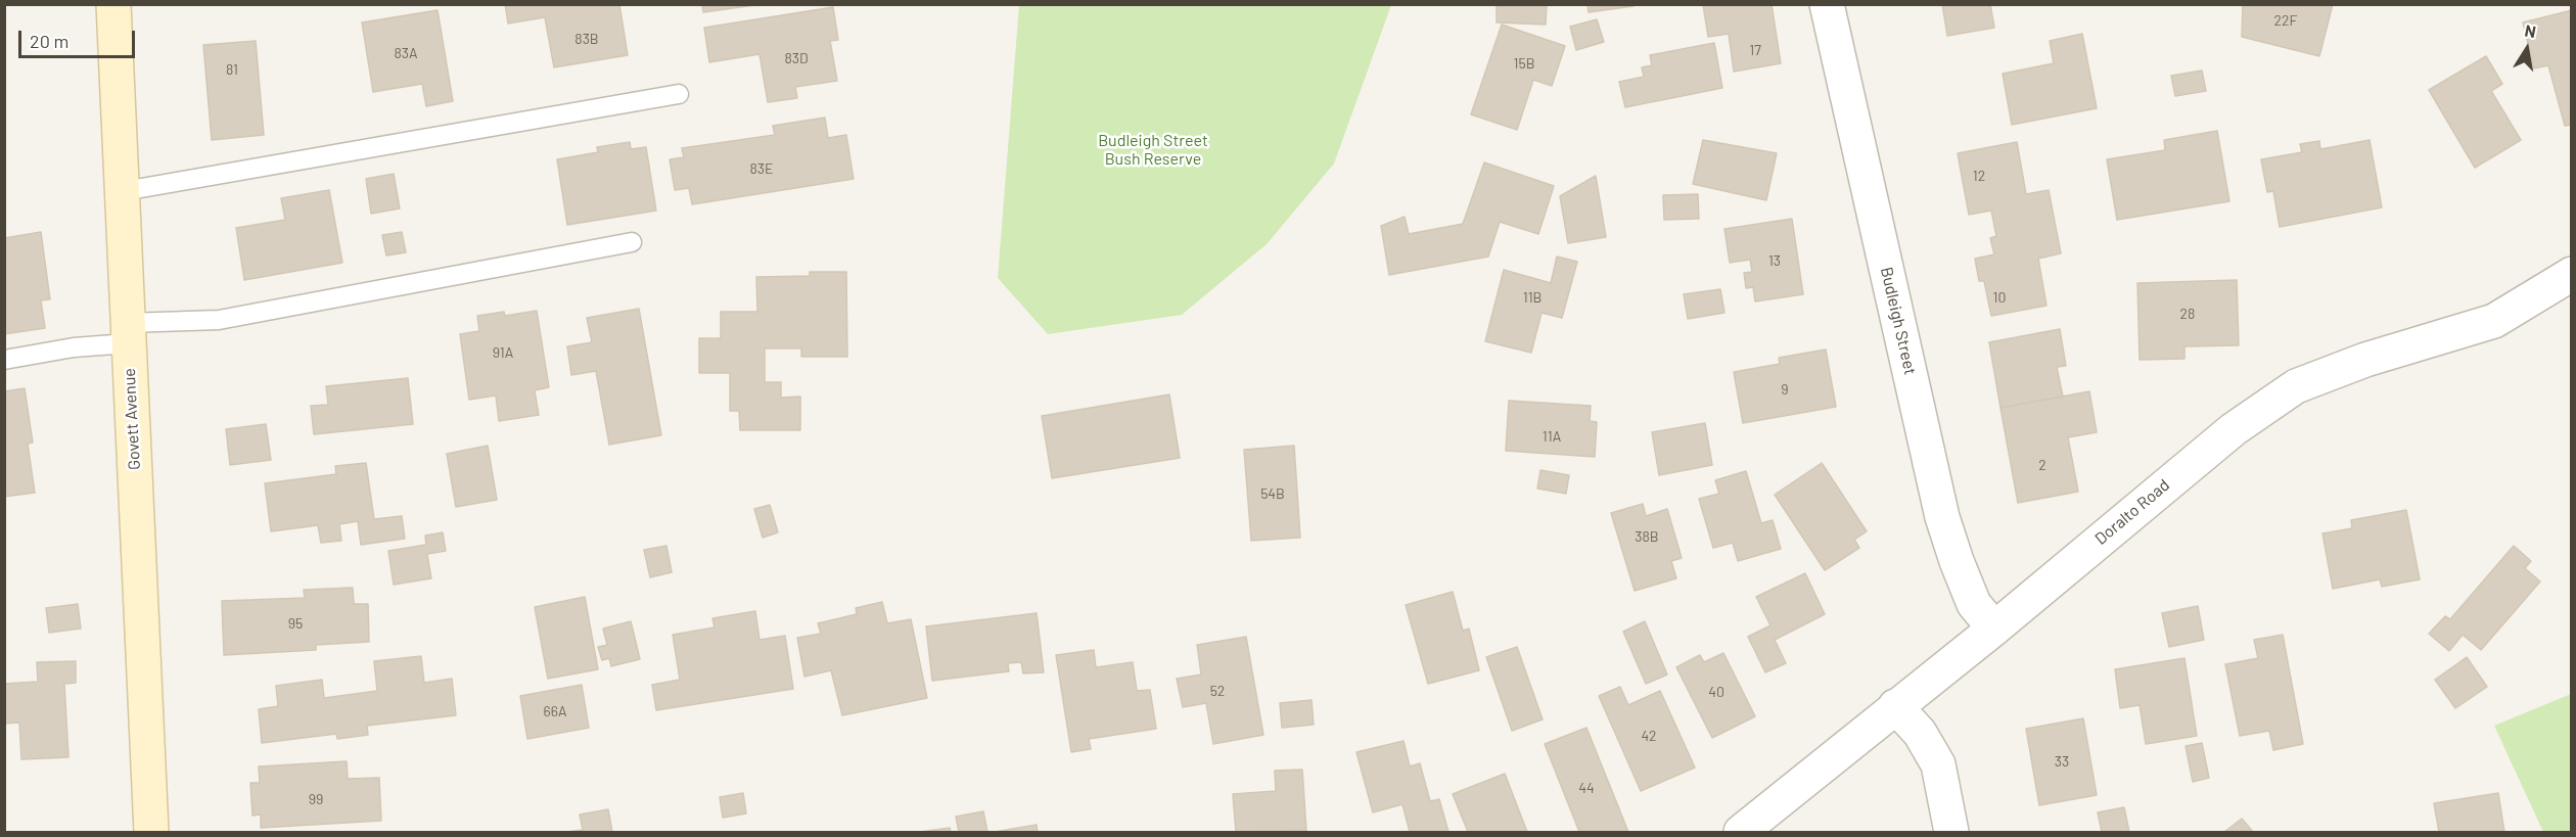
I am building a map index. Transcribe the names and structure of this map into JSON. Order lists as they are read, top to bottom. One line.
{"streets":{"street":["Budleigh Street","Govett Avenue","Doralto Road"]},"crossings":[["Budleigh Street","Doralto Road"]],"parks":["Budleigh Street Bush Reserve"],"house_numbers":["22F","83B","17","83A","83D","15B","81","83E","12","13","11B","10","28","91A","9","11A","2","54B","38B","95","52","40","66A","42","33","44","99"],"scale_bar":"20 m","north":"top"}
